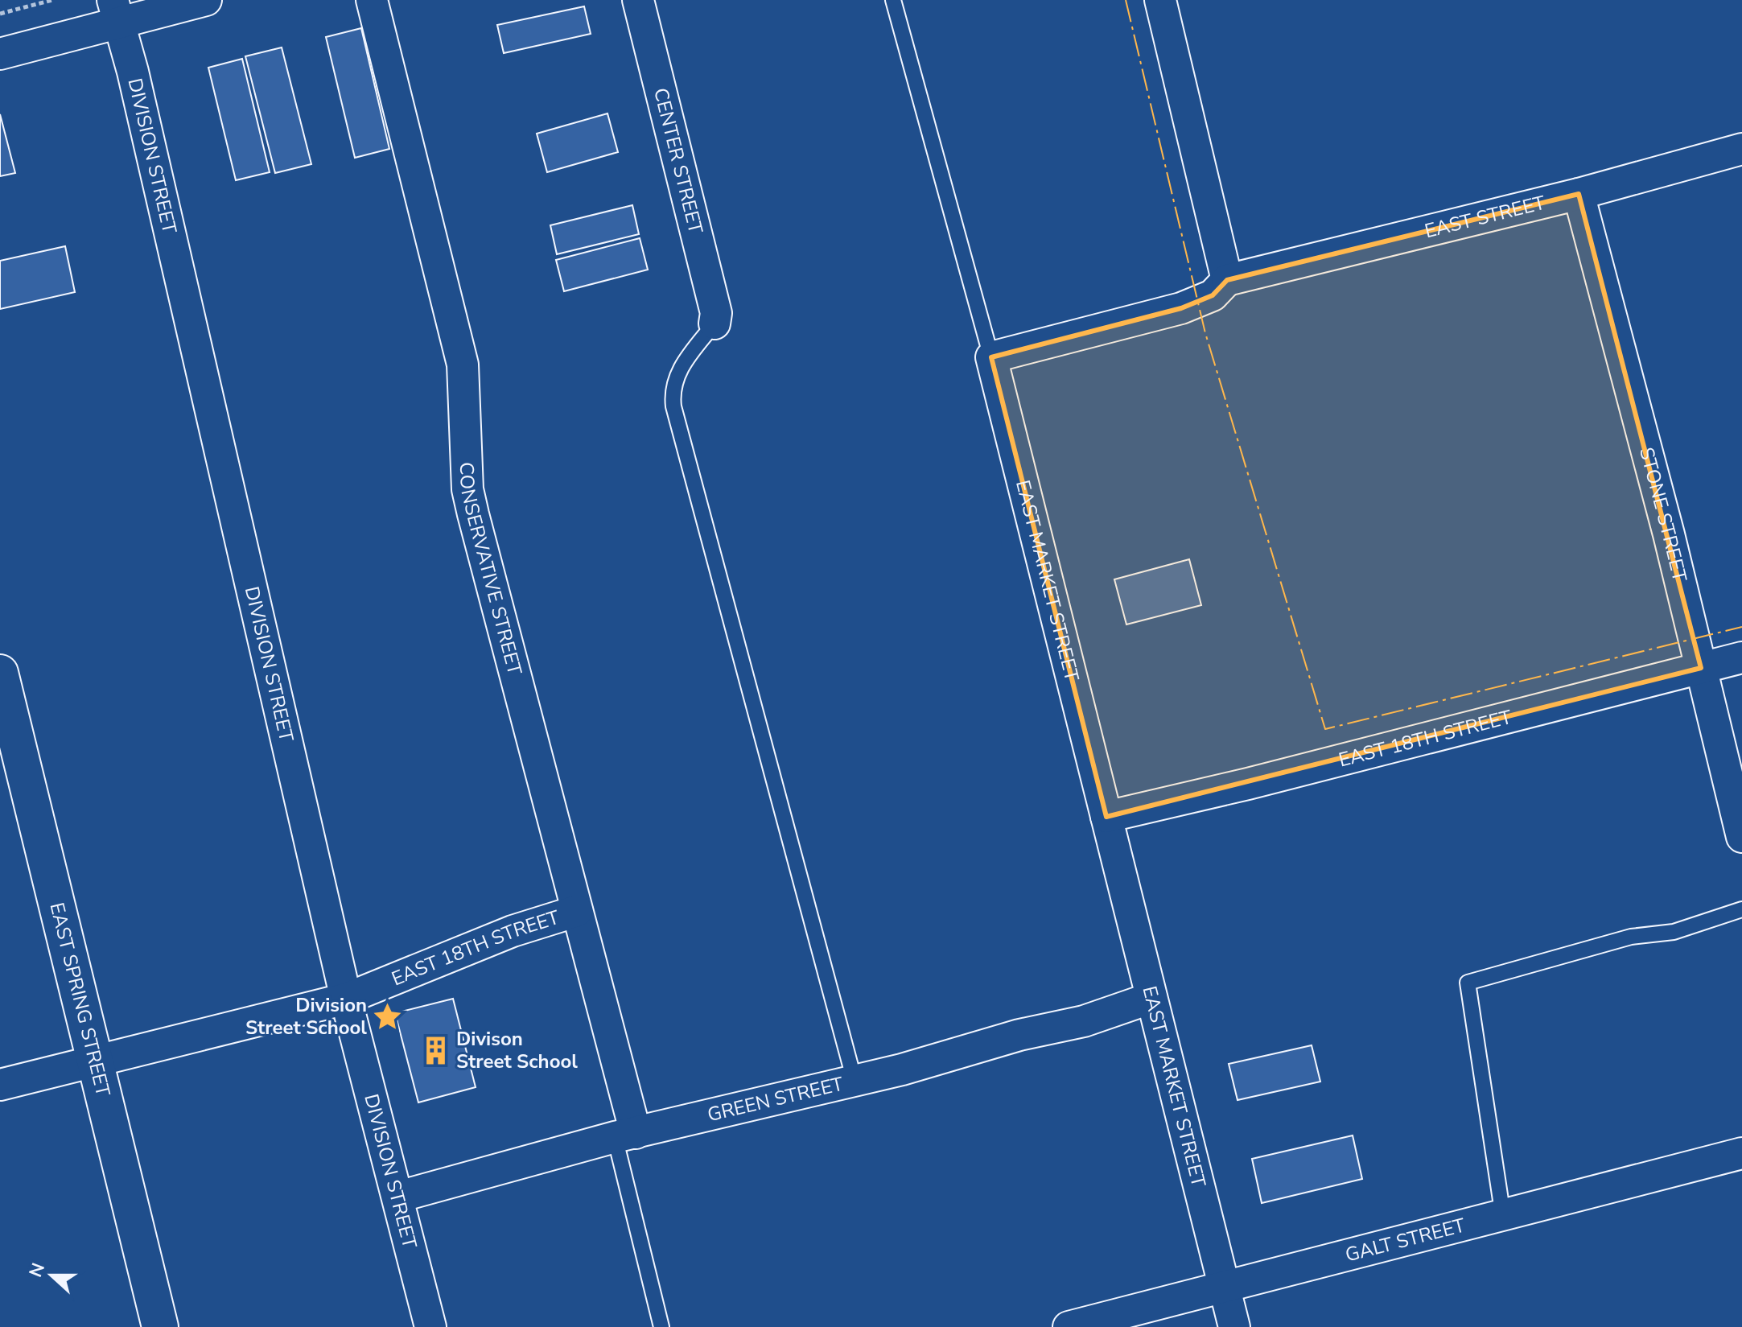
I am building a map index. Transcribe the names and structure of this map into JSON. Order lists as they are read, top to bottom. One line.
{"streets":{"main road":["EAST SPRING STREET"],"street":["DIVISION STREET","CENTER STREET","EAST STREET","STONE STREET","CONSERVATIVE STREET","EAST MARKET STREET","EAST 18TH STREET","GREEN STREET","GALT STREET"]},"crossings":[["DIVISION STREET","EAST 18TH STREET"],["DIVISION STREET","GREEN STREET"],["EAST STREET","STONE STREET"],["STONE STREET","EAST 18TH STREET"],["CONSERVATIVE STREET","EAST 18TH STREET"],["CONSERVATIVE STREET","GREEN STREET"],["EAST MARKET STREET","EAST 18TH STREET"],["EAST MARKET STREET","GREEN STREET"],["EAST MARKET STREET","GALT STREET"],["EAST 18TH STREET","EAST SPRING STREET"]],"places":{"place":["Division Street School"],"building":["Divison Street School"]},"north":"left"}
